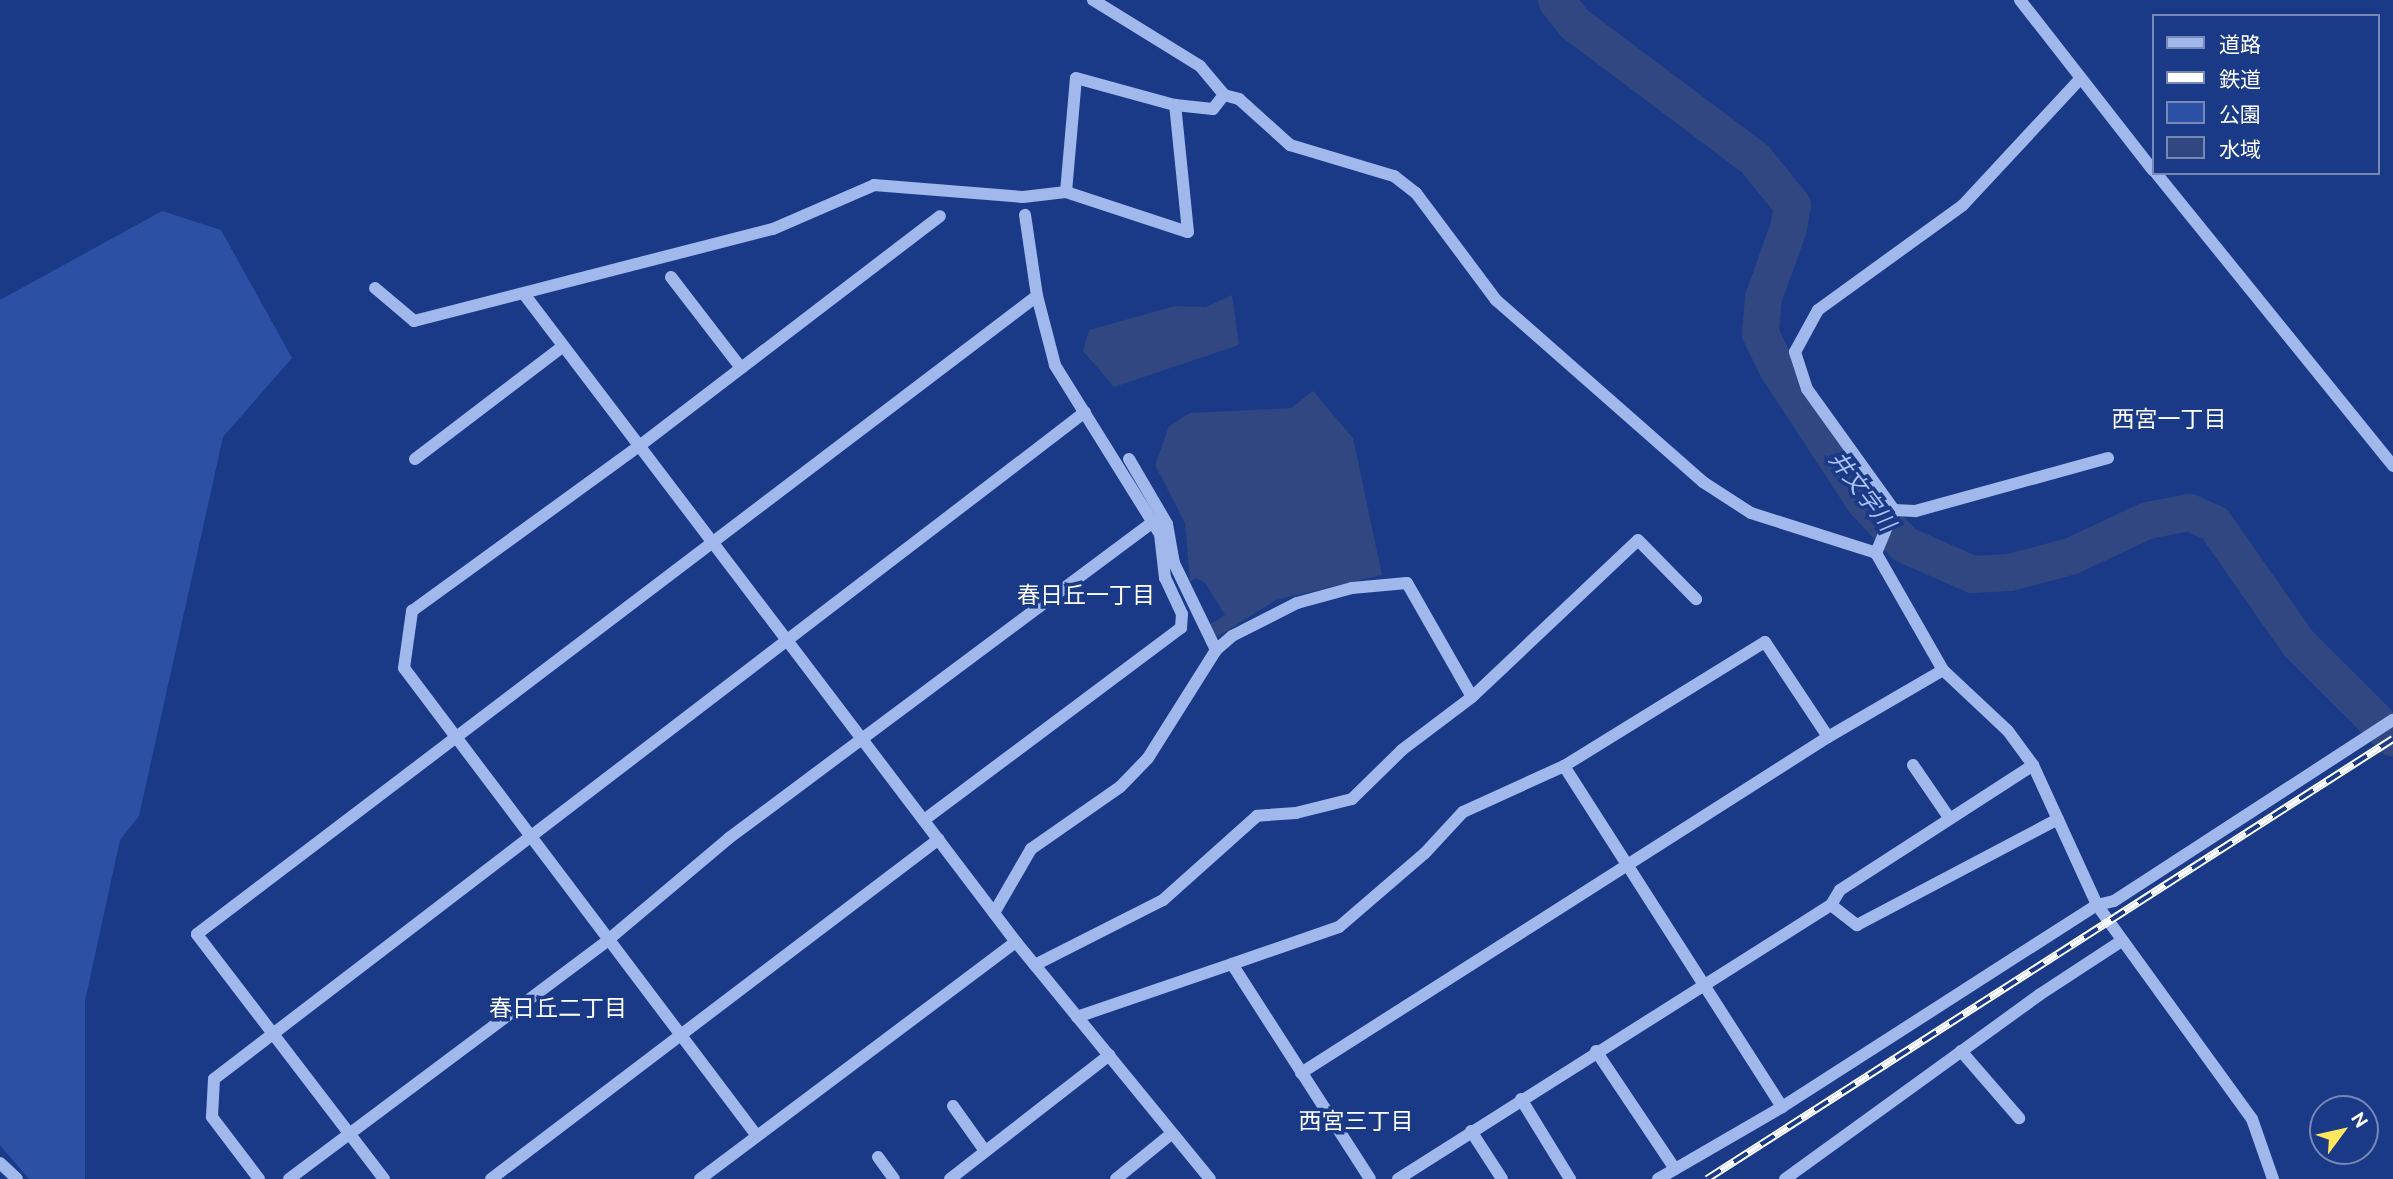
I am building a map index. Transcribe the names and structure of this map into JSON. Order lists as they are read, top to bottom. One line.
{"districts":["西宮一丁目","春日丘一丁目","春日丘二丁目","西宮三丁目"],"water":["井文字川"],"legend":["道路","鉄道","公園","水域"],"north":"top right"}
